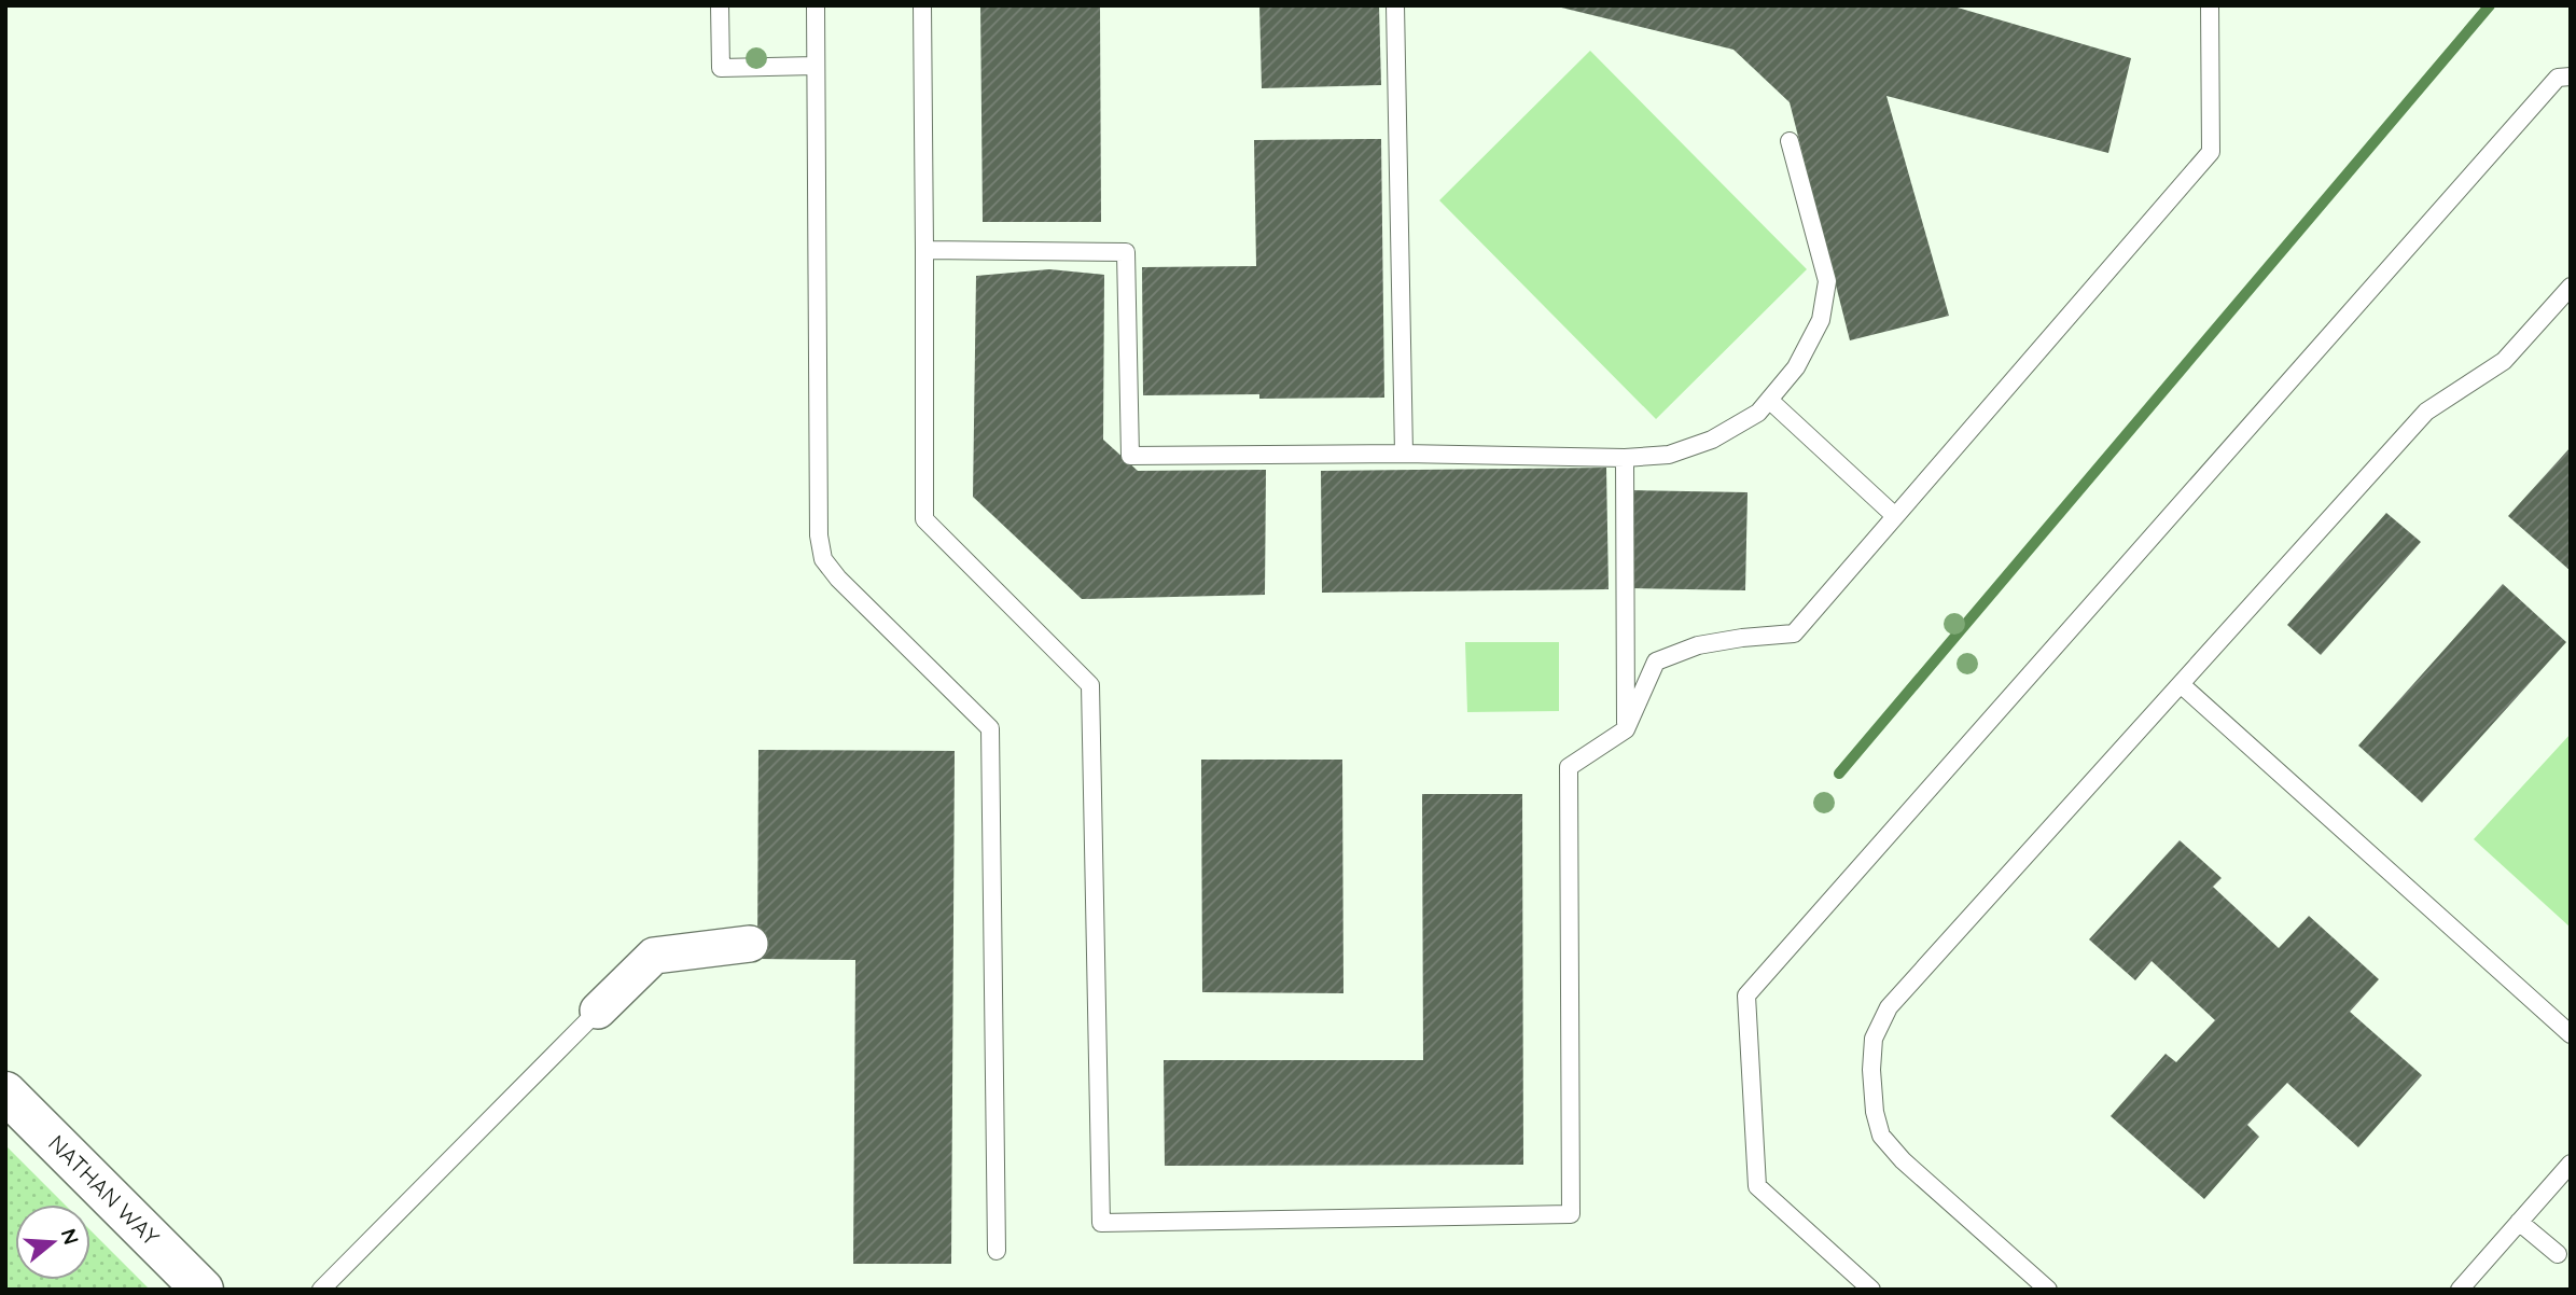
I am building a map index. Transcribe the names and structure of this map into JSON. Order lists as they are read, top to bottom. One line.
{"streets":{"street":["NATHAN WAY"]},"north":"right"}
